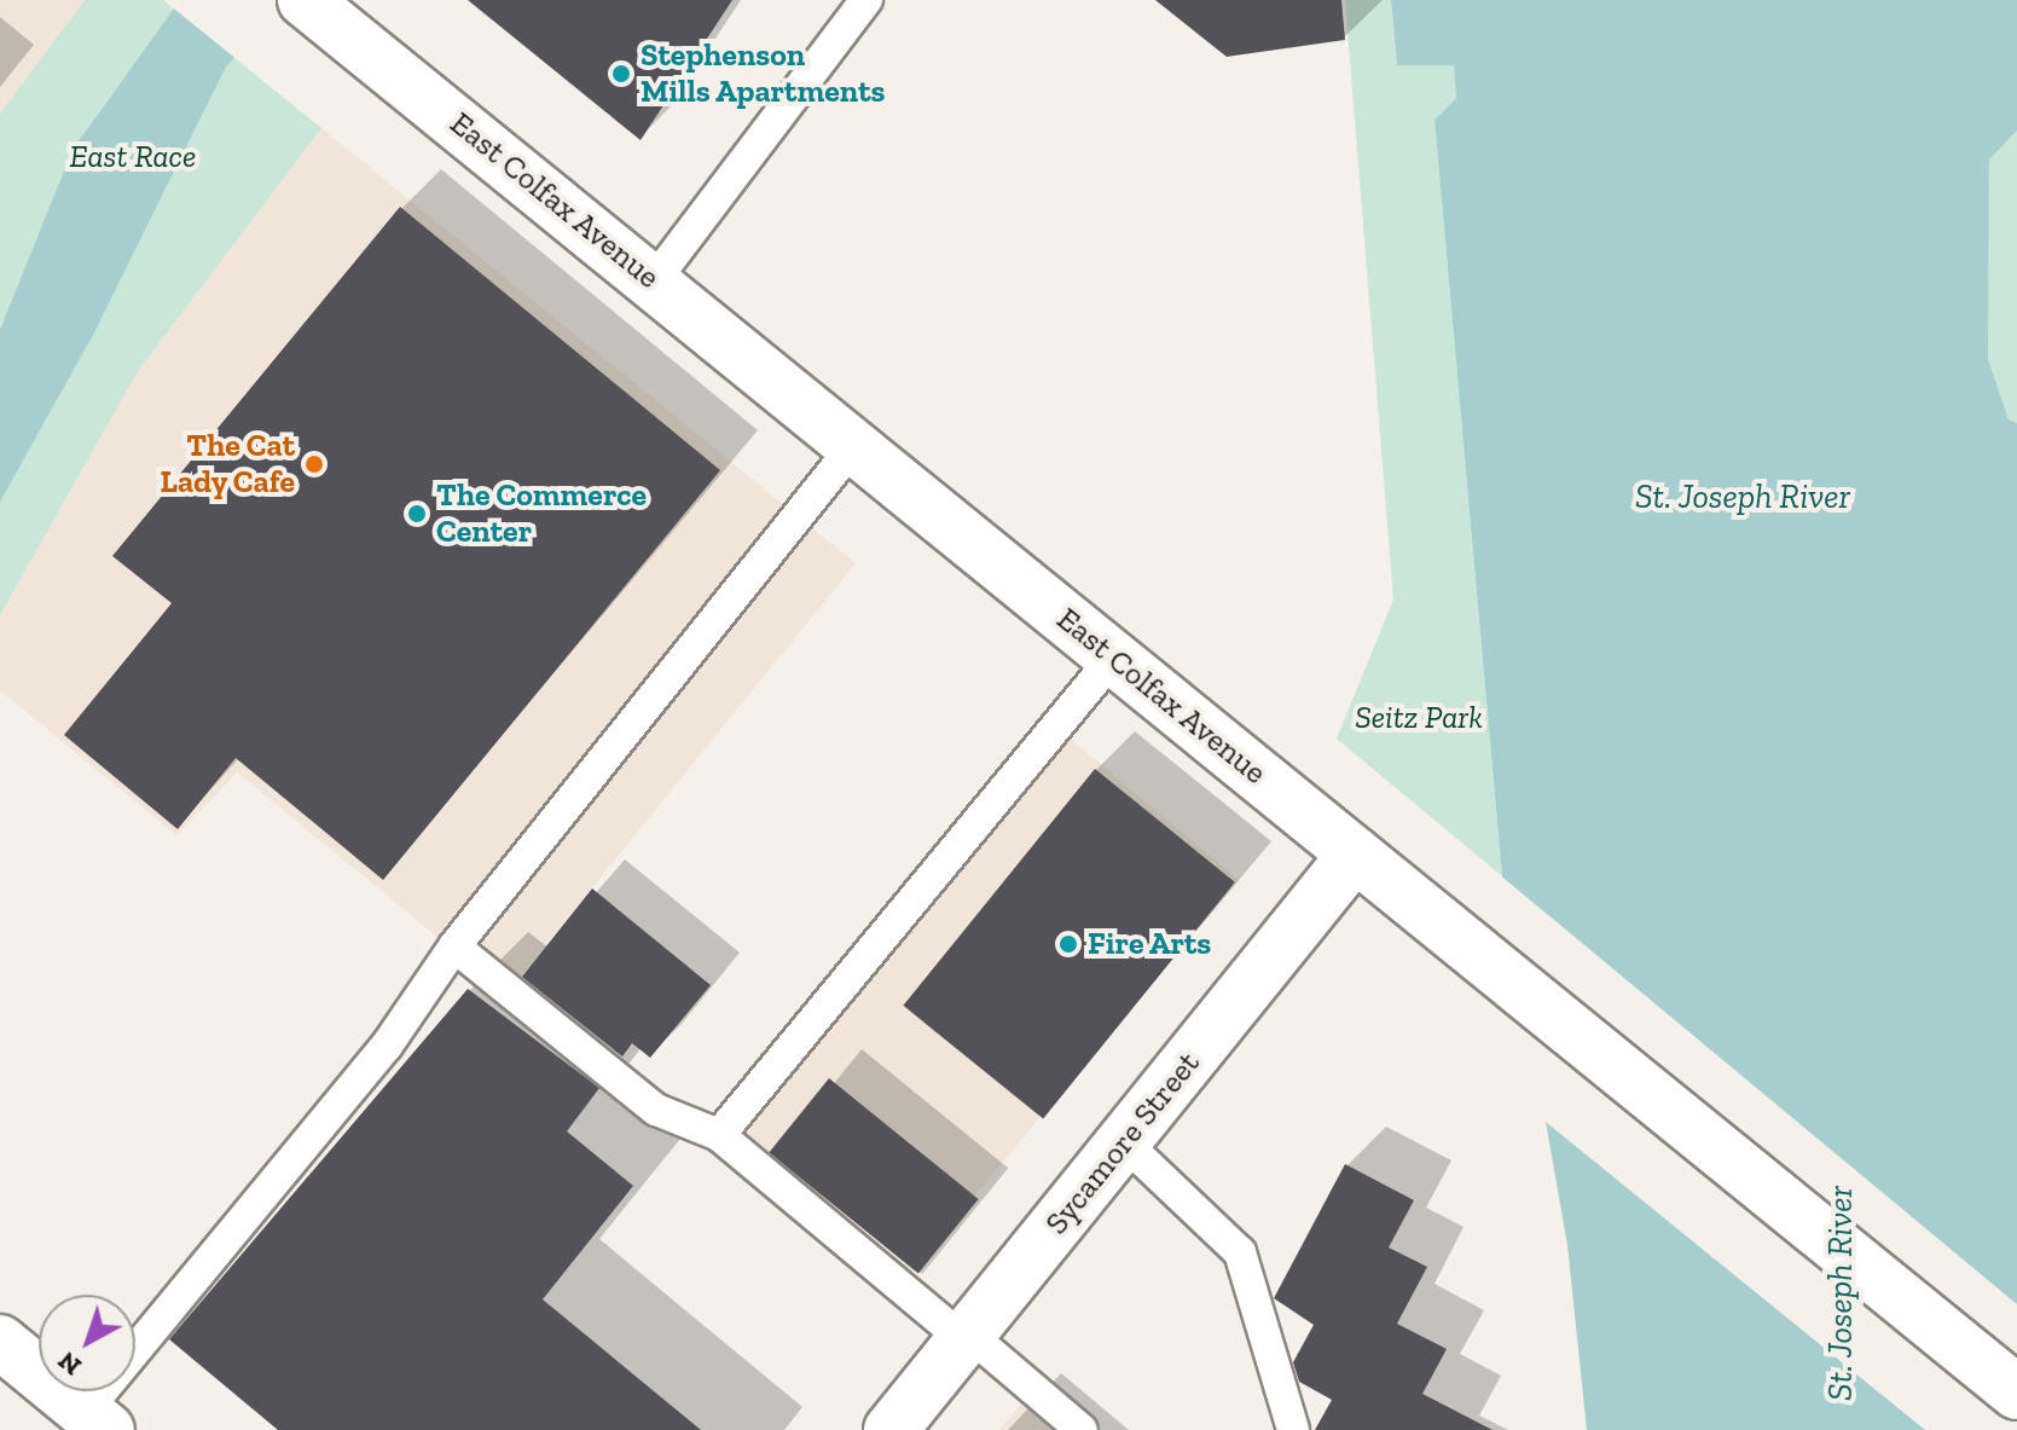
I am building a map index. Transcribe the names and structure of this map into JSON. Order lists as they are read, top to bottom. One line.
{"streets":{"main road":["East Colfax Avenue","Sycamore Street"]},"crossings":[["East Colfax Avenue","Sycamore Street"]],"water":["St. Joseph River"],"parks":["East Race","Seitz Park"],"places":["Stephenson Mills Apartments","The Cat Lady Cafe","The Commerce Center","Fire Arts"],"north":"bottom left"}
